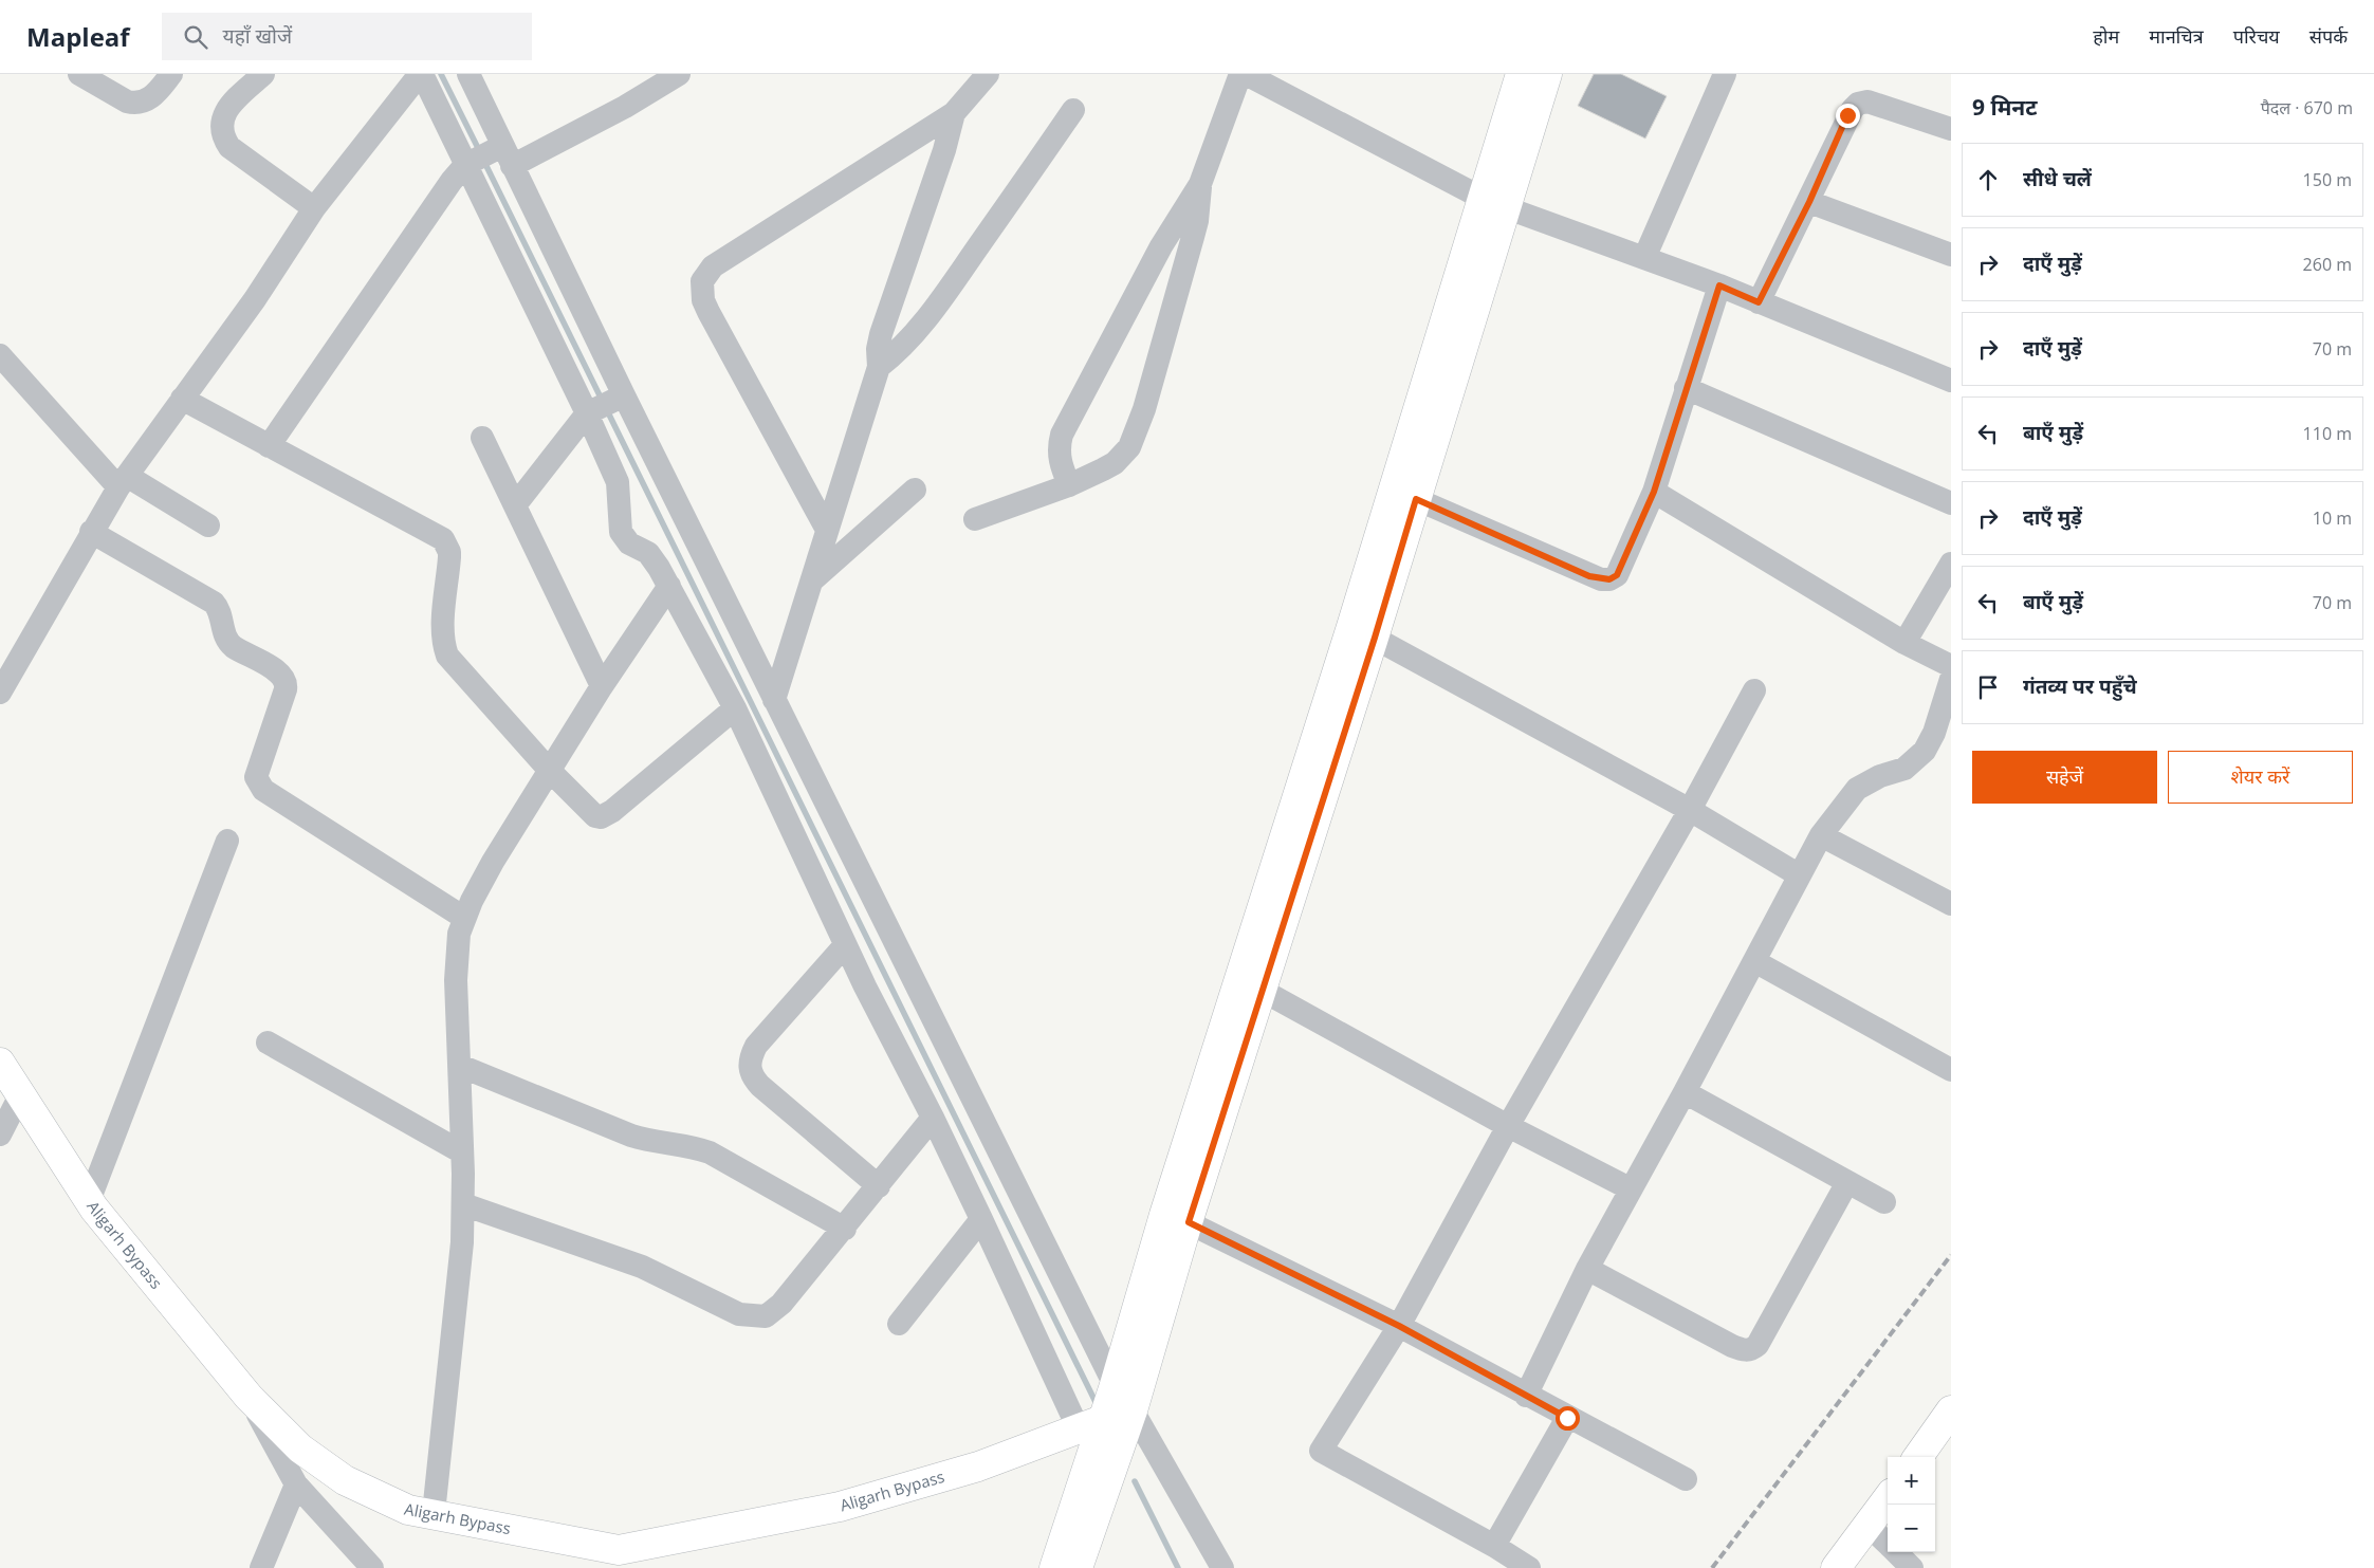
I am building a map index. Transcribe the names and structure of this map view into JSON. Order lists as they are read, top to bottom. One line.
{"streets":{"main road":["Aligarh Bypass"]},"page":{"header":"Mapleaf","search":"यहाँ खोजें","nav":["होम","मानचित्र","परिचय","संपर्क"],"heading":["9 मिनट","पैदल · 670 m"],"list":[["सीधे चलें","150 m"],["दाएँ मुड़ें","260 m"],["दाएँ मुड़ें","70 m"],["बाएँ मुड़ें","110 m"],["दाएँ मुड़ें","10 m"],["बाएँ मुड़ें","70 m"],"गंतव्य पर पहुँचे"],"buttons":["सहेजें","शेयर करें"],"map_buttons":["+","−"]}}
